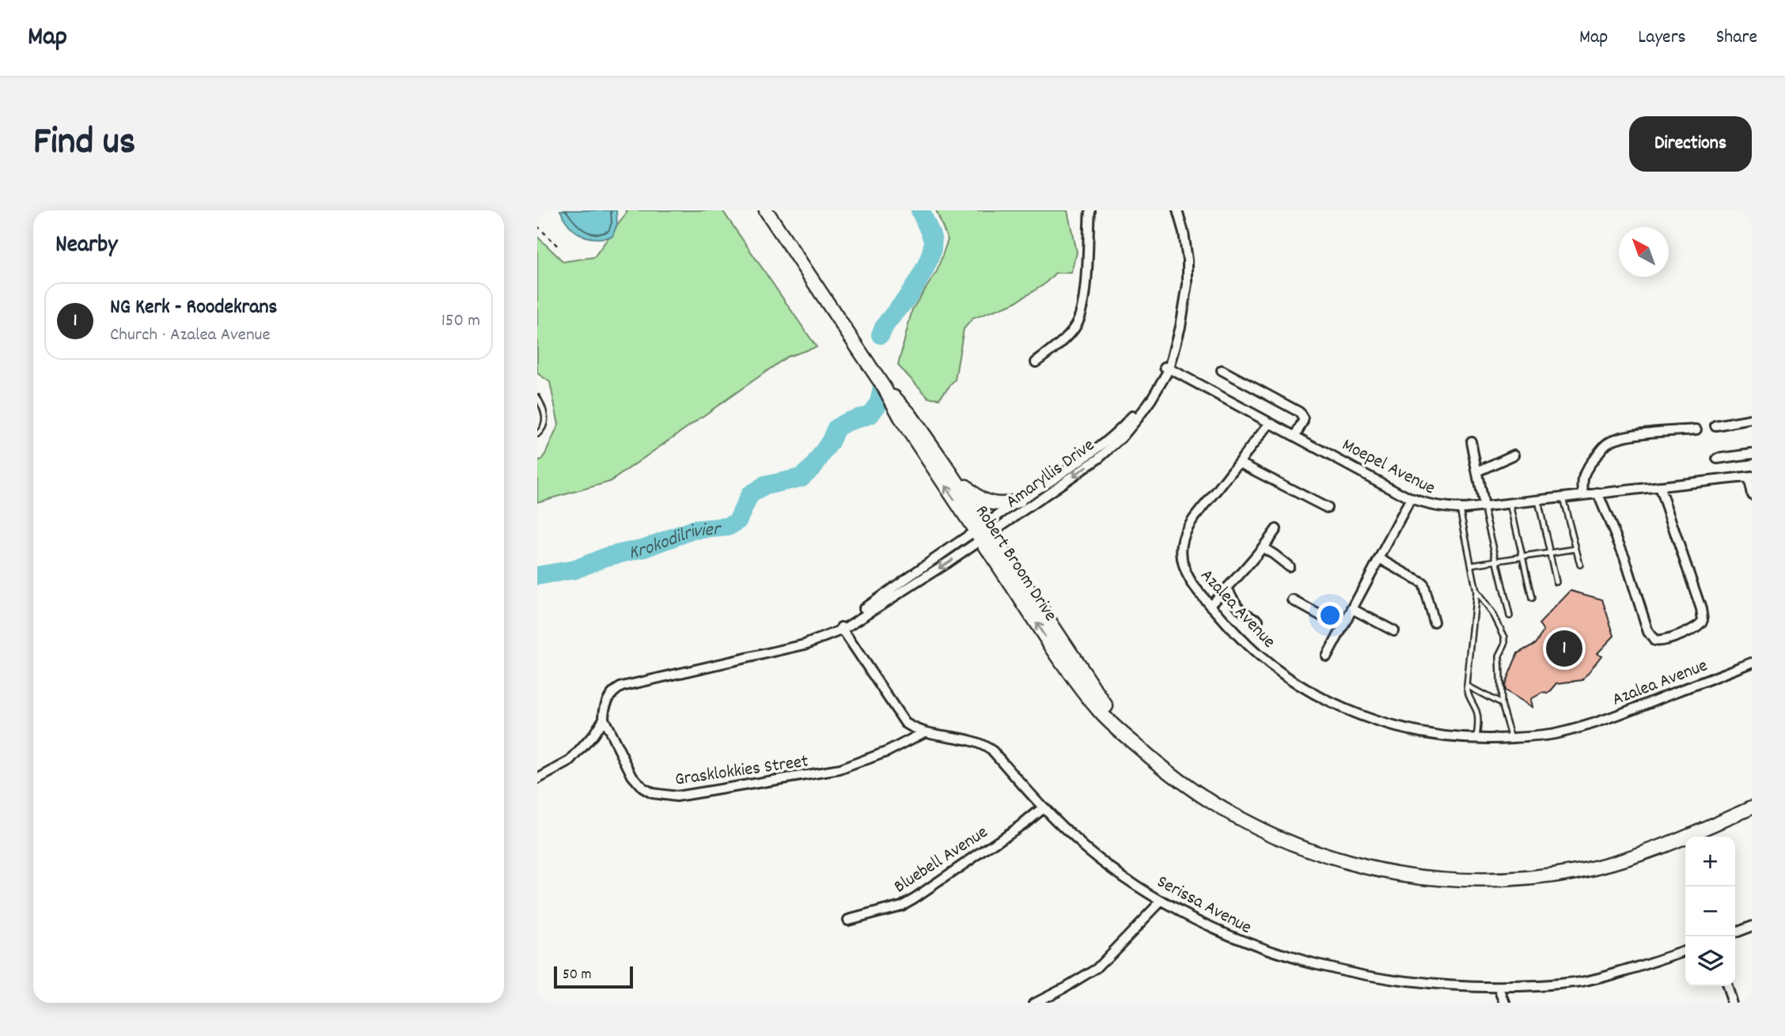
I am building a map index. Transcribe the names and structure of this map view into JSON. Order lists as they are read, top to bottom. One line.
{"streets":{"street":["Moepel Avenue","Amaryllis Drive","Robert Broom Drive","Azalea Avenue","Grasklokkies Street","Bluebell Avenue","Serissa Avenue"]},"crossings":[["Moepel Avenue","Amaryllis Drive"],["Moepel Avenue","Azalea Avenue"],["Amaryllis Drive","Robert Broom Drive"],["Amaryllis Drive","Grasklokkies Street"],["Amaryllis Drive","Serissa Avenue"],["Grasklokkies Street","Serissa Avenue"],["Bluebell Avenue","Serissa Avenue"]],"water":["Krokodilrivier"],"scale_bar":"50 m","north":"top left","page":{"header":"Map","nav":["Map","Layers","Share"],"title":"Find us","buttons":"Directions","heading":"Nearby","list":[{"mark":"1","name":"NG Kerk - Roodekrans","note":"Church · Azalea Avenue","value":"150 m"}],"pins":"1","map_buttons":["+","−"],"scale":"50 m"}}
